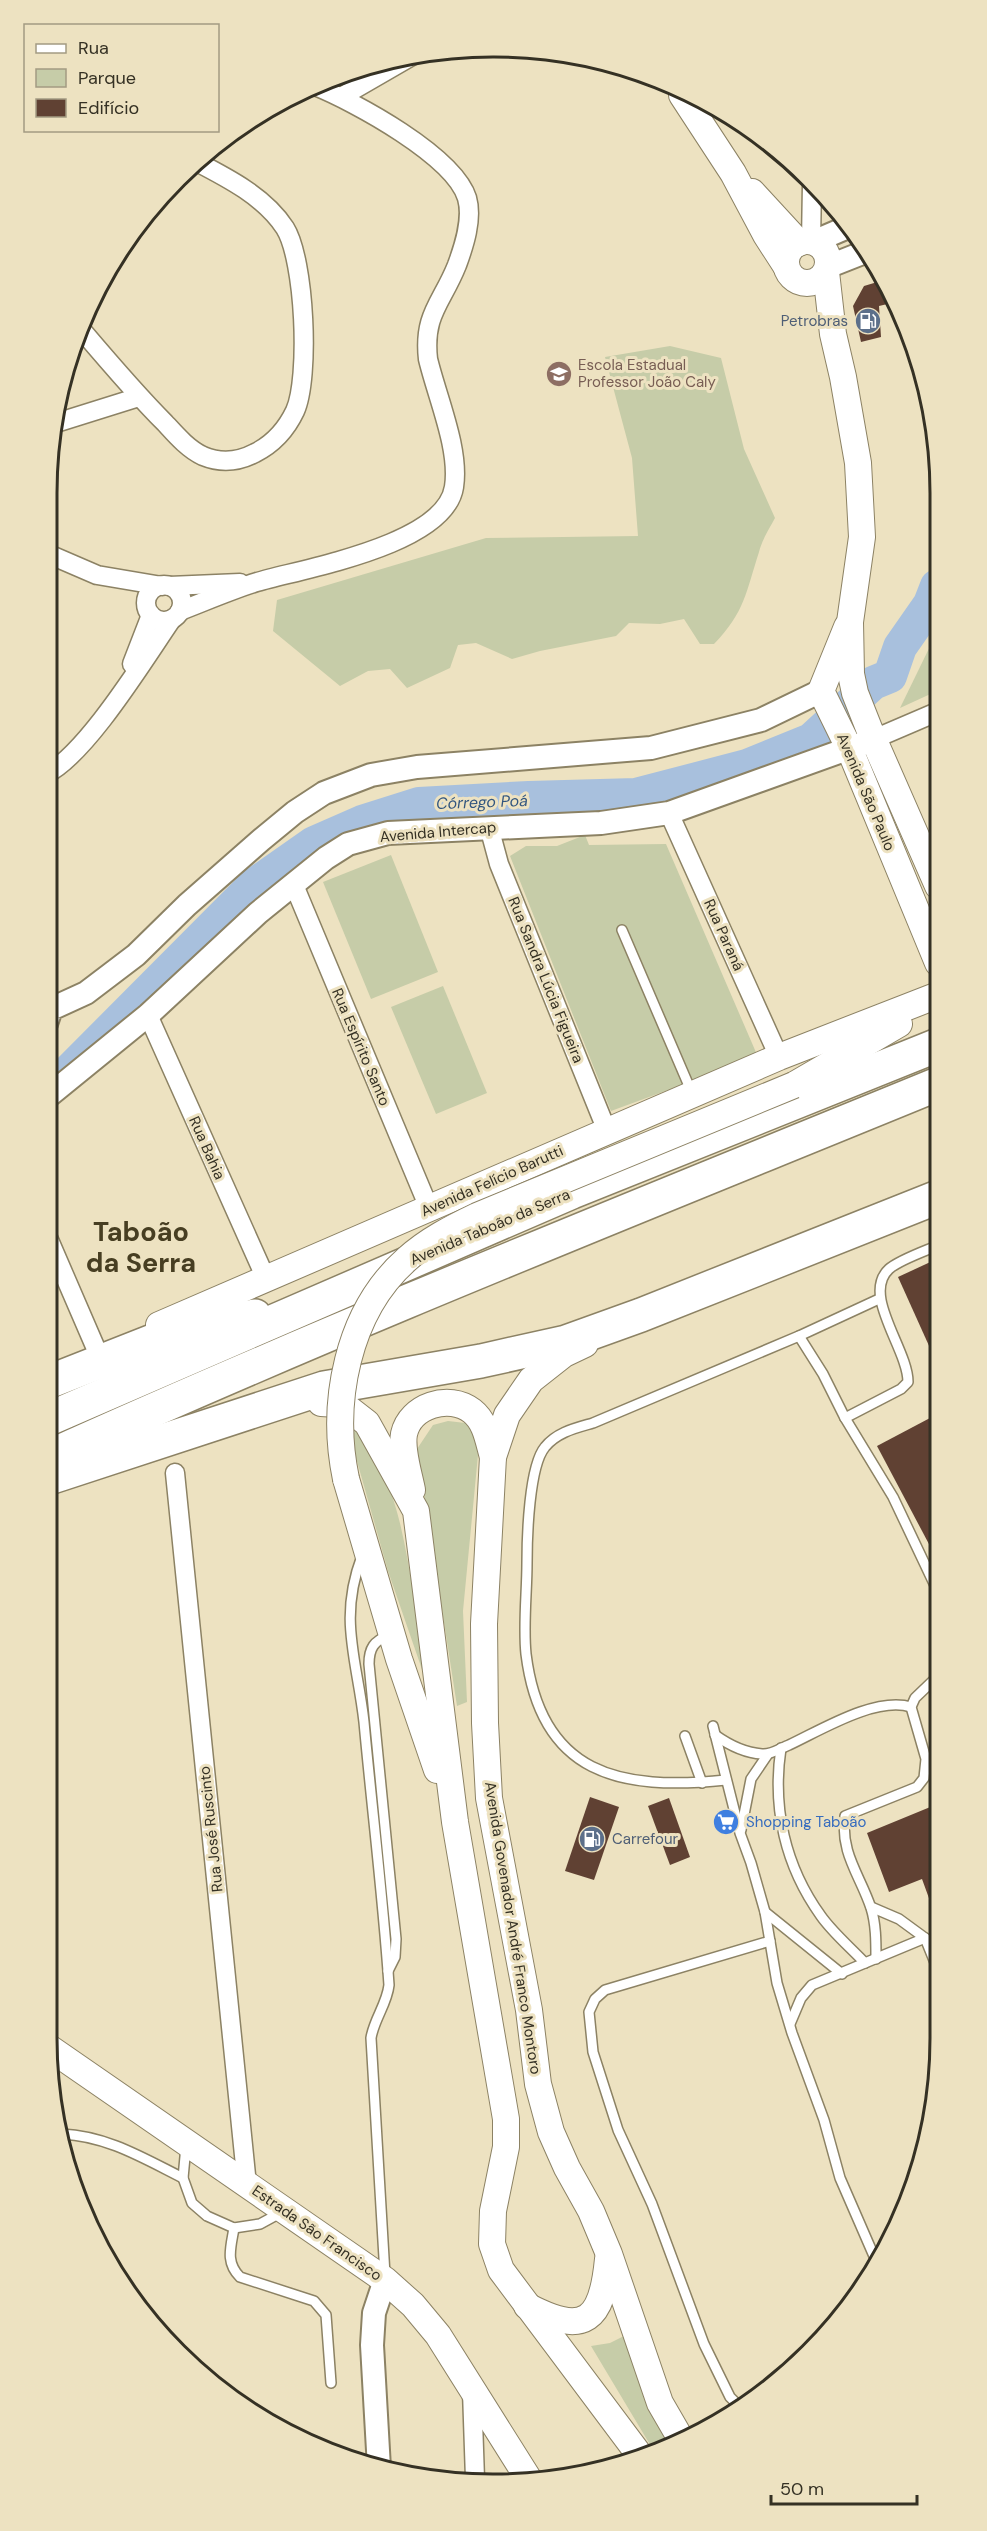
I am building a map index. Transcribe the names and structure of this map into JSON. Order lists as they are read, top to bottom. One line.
{"streets":{"highway":["Avenida Taboão da Serra"],"main road":["Avenida São Paulo","Avenida Felício Barutti","Avenida Govenador André Franco Montoro","Estrada São Francisco"],"street":["Avenida Intercap","Rua Paraná","Rua Sandra Lúcia Figueira","Rua Espírito Santo","Rua Bahia","Rua José Ruscinto"]},"crossings":[["Avenida São Paulo","Avenida Intercap"],["Avenida Intercap","Rua Paraná"],["Avenida Intercap","Rua Sandra Lúcia Figueira"],["Avenida Intercap","Rua Espírito Santo"],["Avenida Intercap","Rua Bahia"],["Rua Paraná","Avenida Felício Barutti"],["Rua Sandra Lúcia Figueira","Avenida Felício Barutti"],["Rua Espírito Santo","Avenida Felício Barutti"],["Rua Bahia","Avenida Felício Barutti"],["Rua José Ruscinto","Estrada São Francisco"]],"districts":["Taboão da Serra"],"water":["Córrego Poá"],"places":{"fuel station":["Petrobras","Carrefour"],"school or university":["Escola Estadual Professor João Caly"],"supermarket":["Shopping Taboão"]},"legend":["Rua","Parque","Edifício"],"scale_bar":"50 m"}
